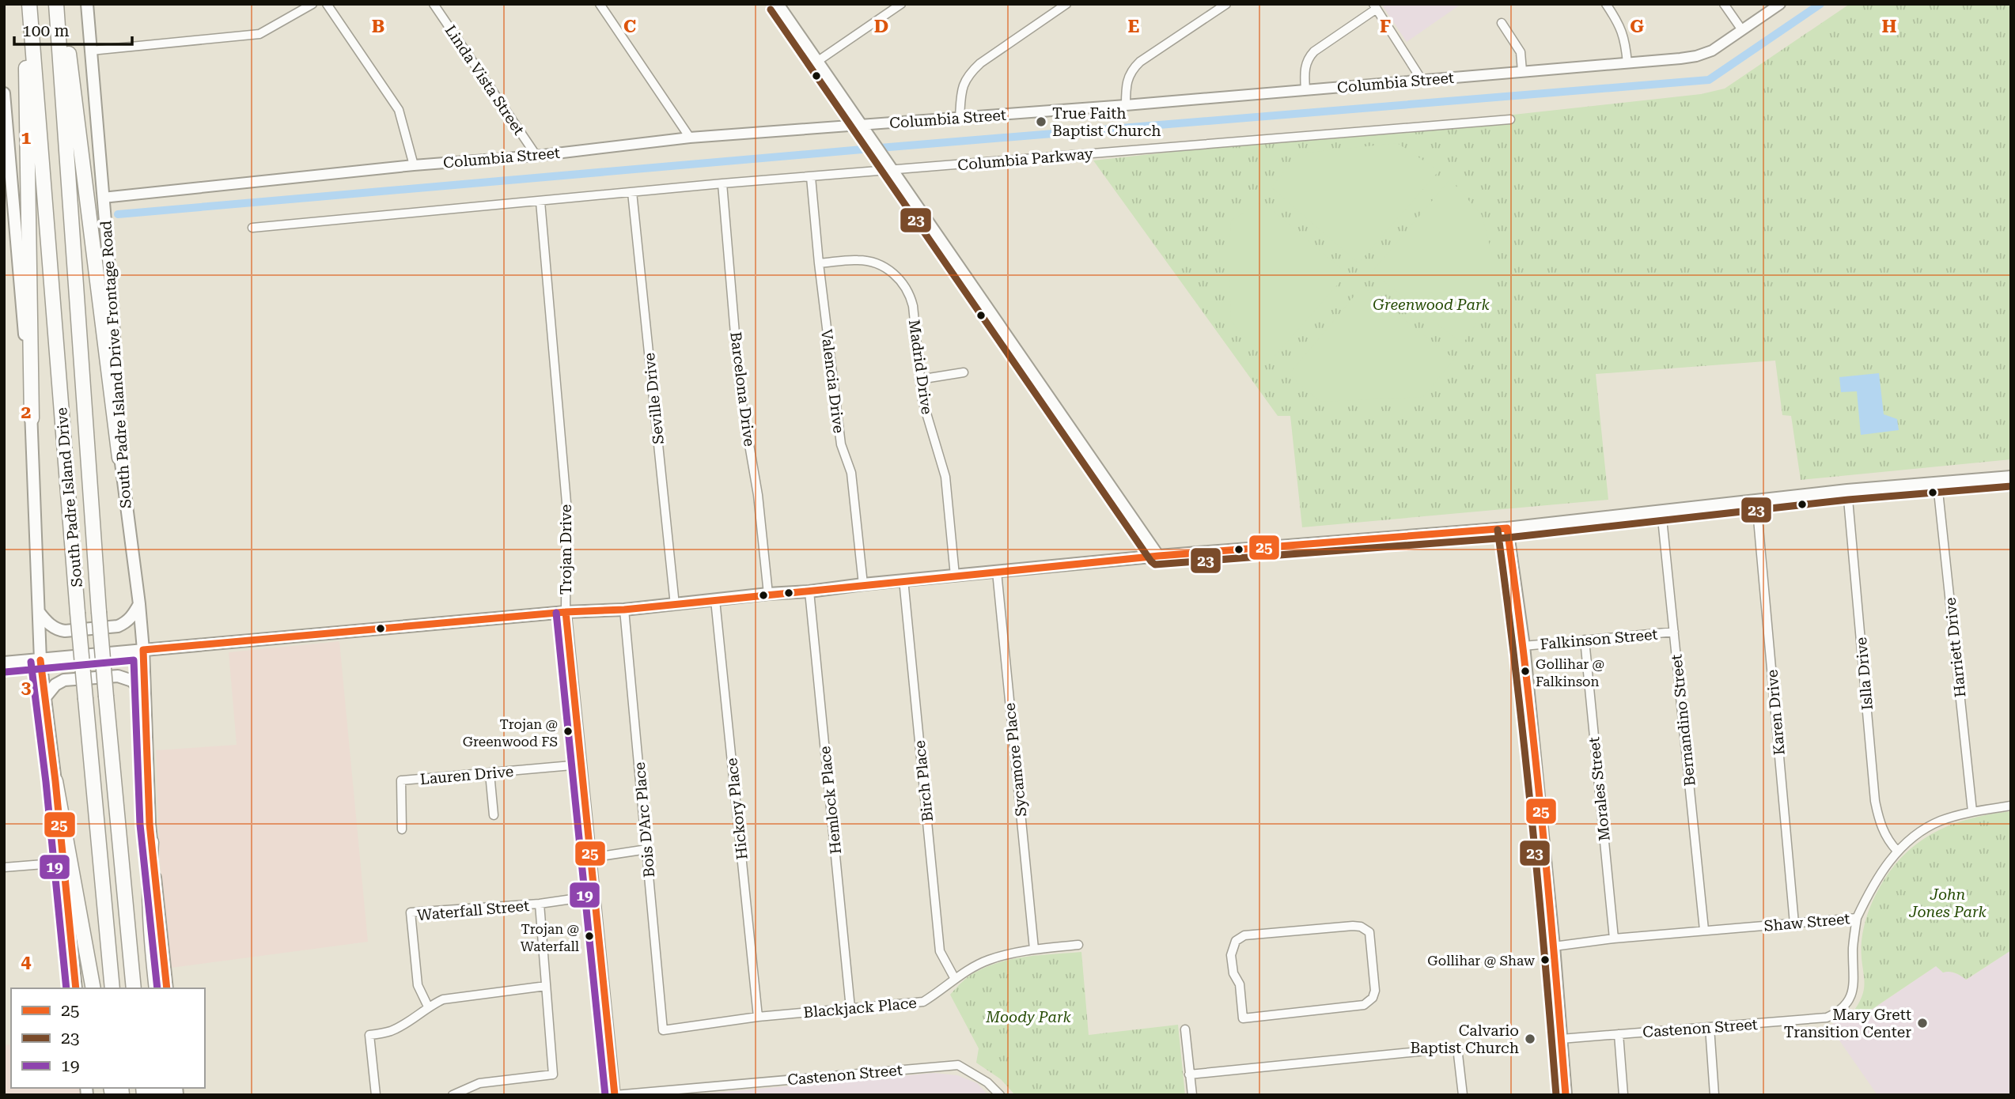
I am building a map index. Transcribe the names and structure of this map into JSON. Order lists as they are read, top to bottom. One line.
{"streets":{"highway":["South Padre Island Drive"],"main road":["South Padre Island Drive Frontage Road"],"street":["Linda Vista Street","Columbia Street","Columbia Parkway","Madrid Drive","Valencia Drive","Barcelona Drive","Seville Drive","Trojan Drive","Falkinson Street","Harriett Drive","Islla Drive","Karen Drive","Bernandino Street","Sycamore Place","Lauren Drive","Birch Place","Morales Street","Hemlock Place","Hickory Place","Bois D'Arc Place","Waterfall Street","Shaw Street","Blackjack Place","Castenon Street"]},"crossings":[["Linda Vista Street","Columbia Street"],["Columbia Street","South Padre Island Drive Frontage Road"],["Columbia Parkway","Valencia Drive"],["Columbia Parkway","Barcelona Drive"],["Columbia Parkway","Seville Drive"],["Columbia Parkway","Trojan Drive"],["Madrid Drive","Valencia Drive"],["Trojan Drive","Lauren Drive"],["Trojan Drive","Waterfall Street"],["Trojan Drive","Castenon Street"],["Falkinson Street","Bernandino Street"],["Falkinson Street","Morales Street"],["Harriett Drive","Shaw Street"],["Islla Drive","Shaw Street"],["Karen Drive","Shaw Street"],["Bernandino Street","Shaw Street"],["Sycamore Place","Blackjack Place"],["Birch Place","Blackjack Place"],["Morales Street","Shaw Street"],["Hemlock Place","Blackjack Place"],["Hickory Place","Blackjack Place"],["Bois D'Arc Place","Blackjack Place"],["Shaw Street","Castenon Street"]],"parks":["Greenwood Park","John Jones Park","Moody Park"],"places":["True Faith Baptist Church","Gollihar @ Falkinson","Trojan @ Greenwood FS","Trojan @ Waterfall","Gollihar @ Shaw","Mary Grett Transition Center","Calvario Baptist Church"],"lines":["transit line 23","transit line 25","transit line 19"],"legend":["25","23","19"],"scale_bar":"100 m","grid":{"columns":["B","C","D","E","F","G","H"],"rows":["1","2","3","4"]}}
